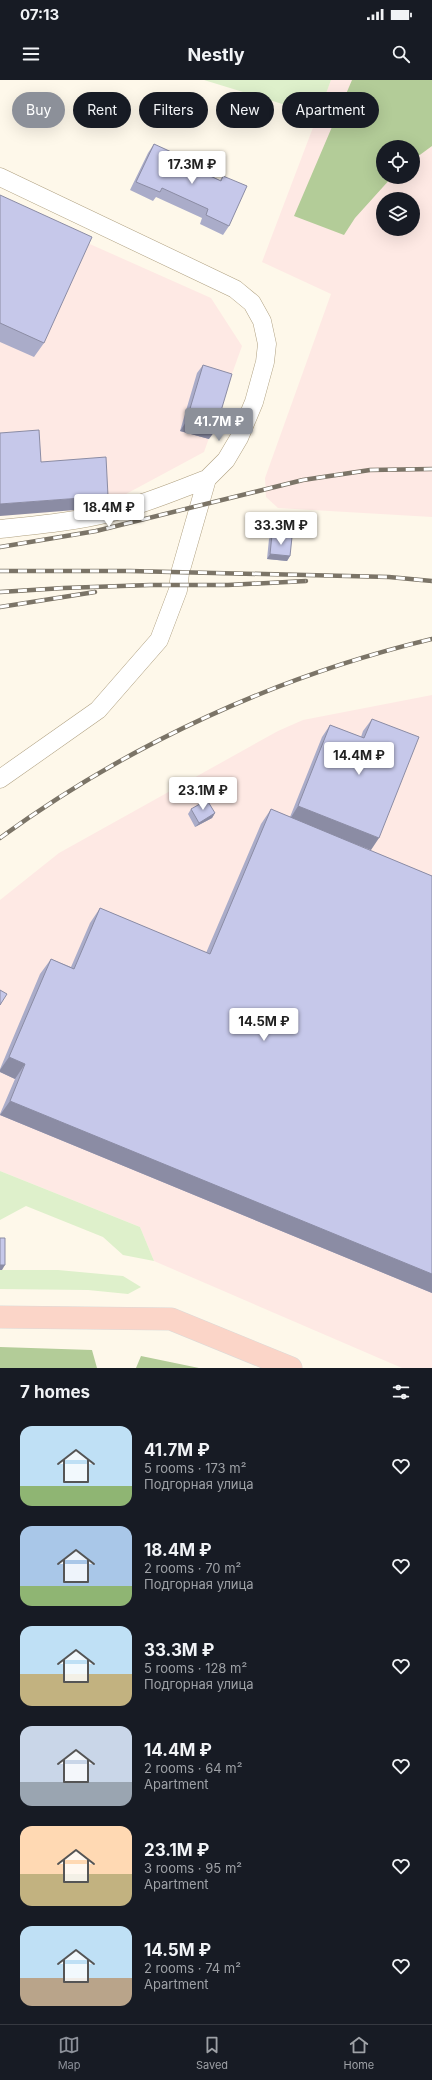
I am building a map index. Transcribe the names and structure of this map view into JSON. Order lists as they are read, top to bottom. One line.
{"page":{"status":"07:13","header":"Nestly","chip":["Buy","Rent","Filters","New","Apartment"],"price":["17.3M ₽","41.7M ₽","18.4M ₽","33.3M ₽","14.4M ₽","23.1M ₽","14.5M ₽"],"heading":"7 homes","list":[{"name":"41.7M ₽","note":"5 rooms · 173 m² · Подгорная улица"},{"name":"18.4M ₽","note":"2 rooms · 70 m² · Подгорная улица"},{"name":"33.3M ₽","note":"5 rooms · 128 m² · Подгорная улица"},{"name":"14.4M ₽","note":"2 rooms · 64 m² · Apartment"},{"name":"23.1M ₽","note":"3 rooms · 95 m² · Apartment"},{"name":"14.5M ₽","note":"2 rooms · 74 m² · Apartment"}],"tabs":["Map","Saved","Home"]}}
